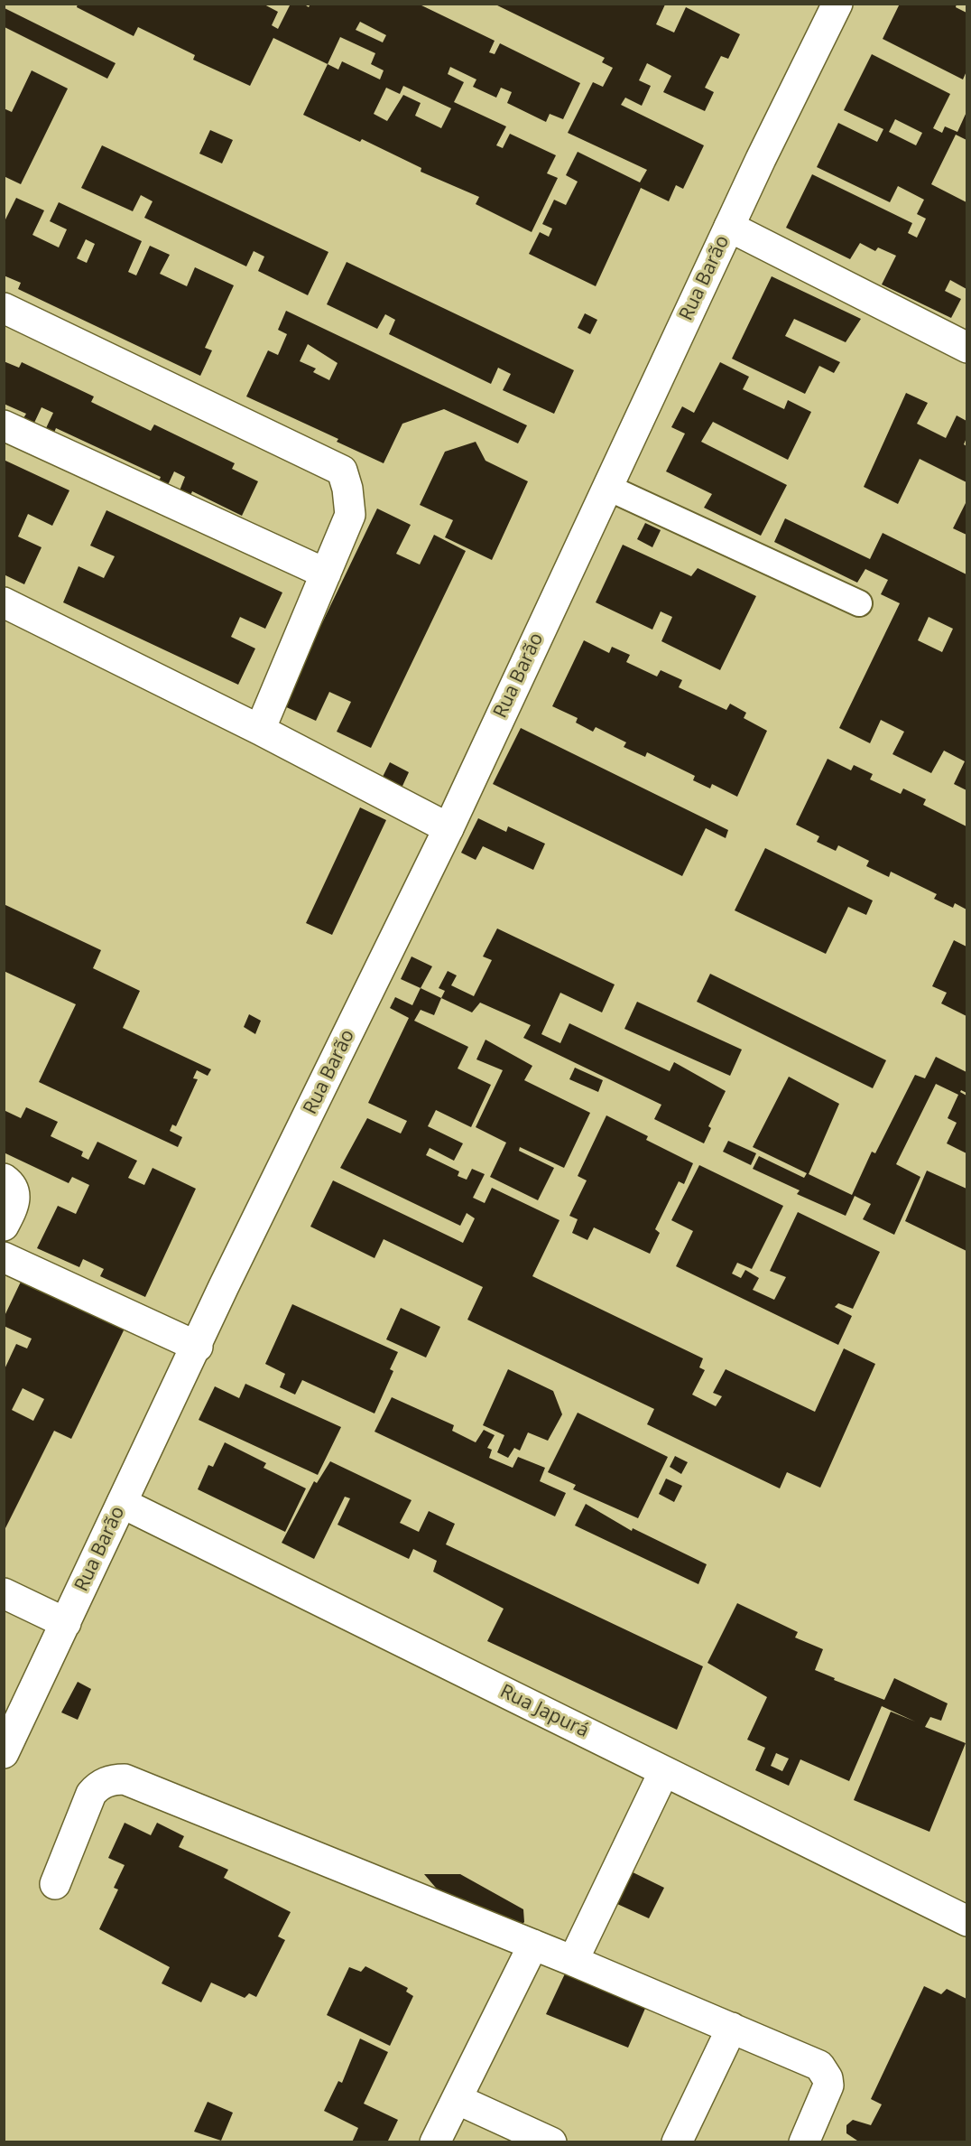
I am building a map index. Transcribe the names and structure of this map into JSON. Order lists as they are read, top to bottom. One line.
{"streets":{"street":["Rua Barão","Rua Japurá"]},"crossings":[["Rua Barão","Rua Japurá"]]}
